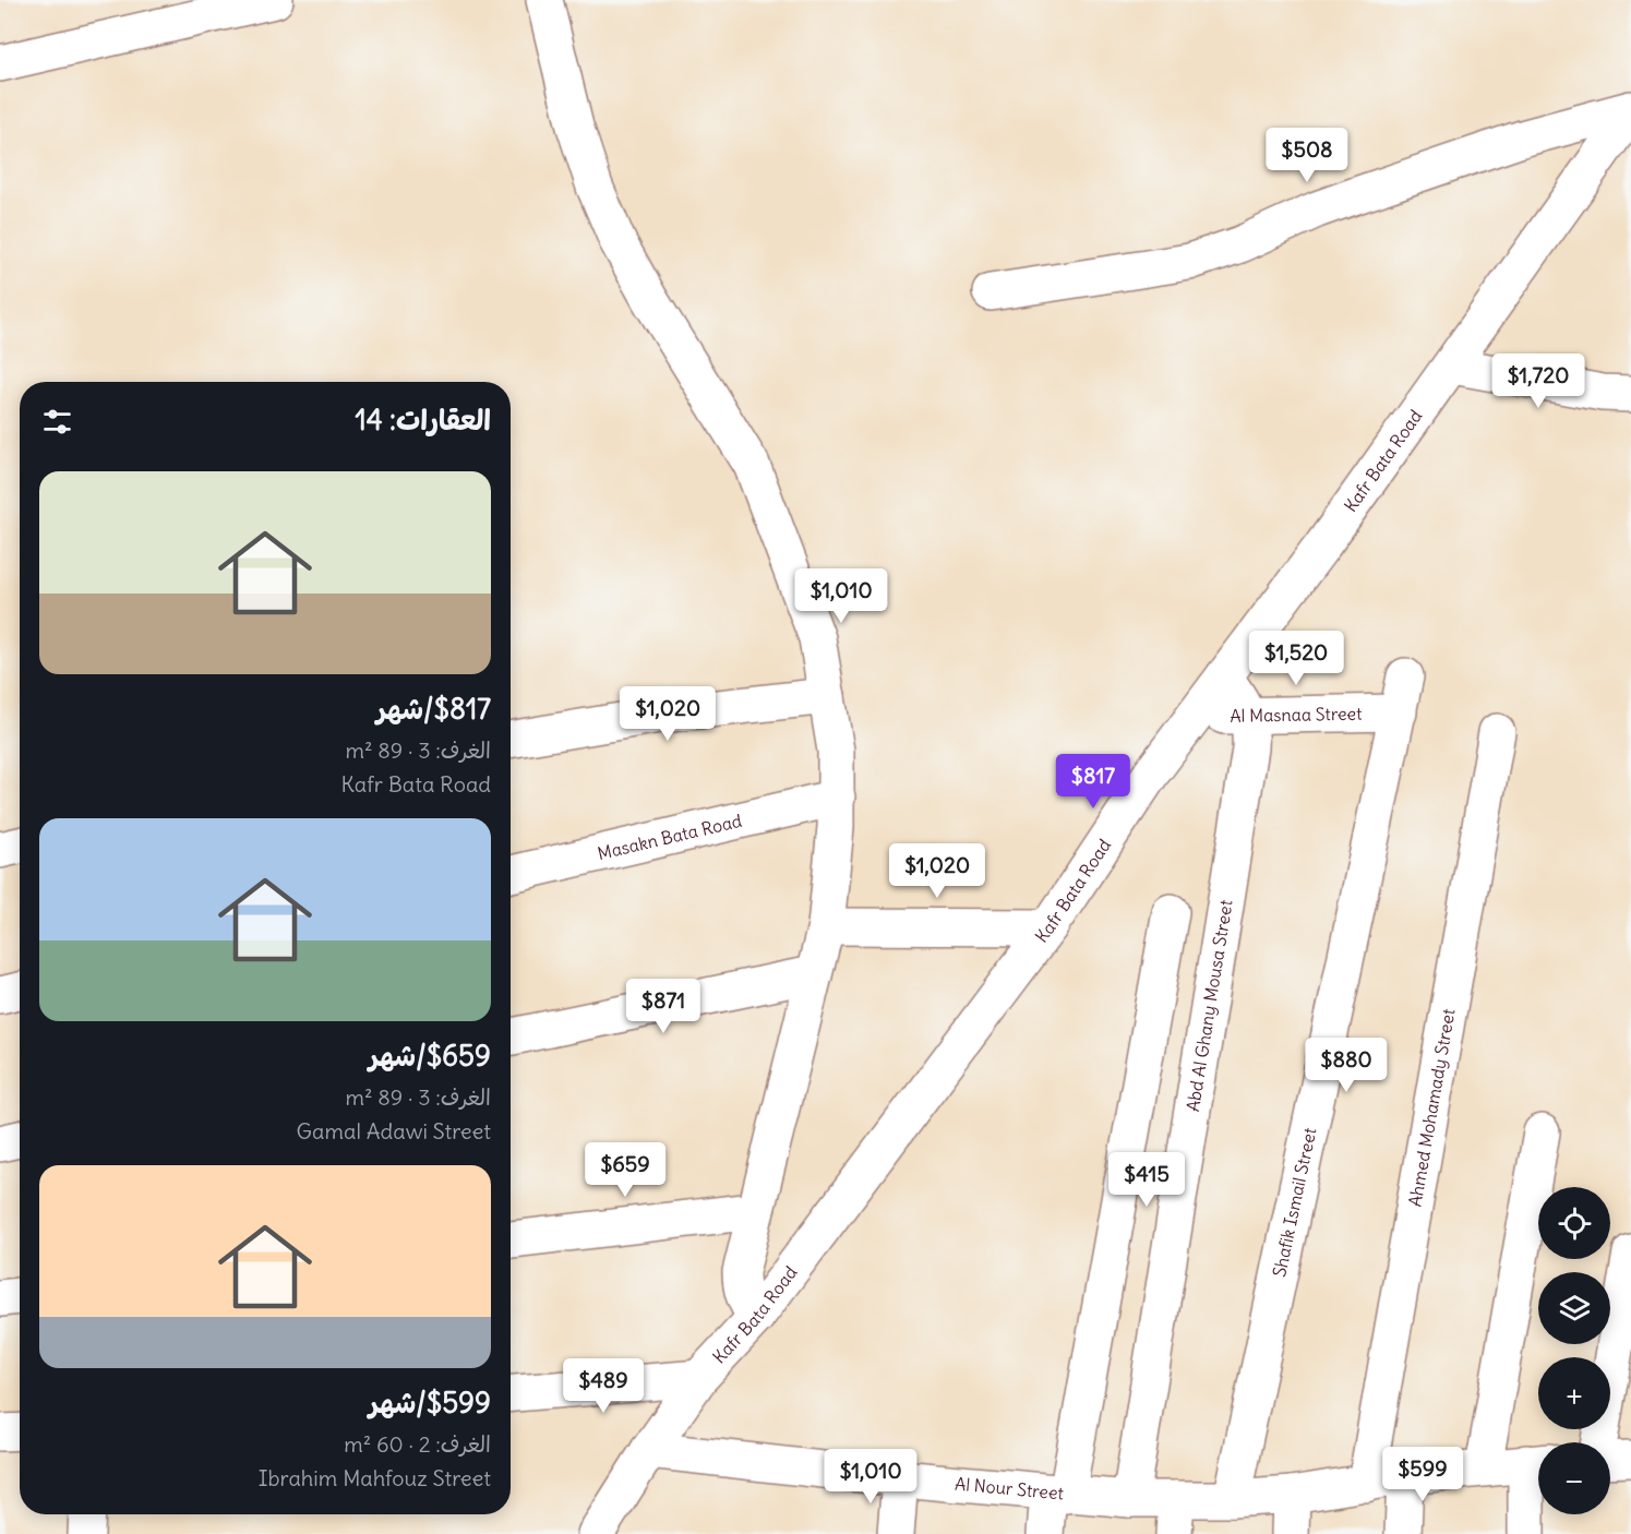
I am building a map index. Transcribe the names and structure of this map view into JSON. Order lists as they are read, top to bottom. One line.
{"streets":{"street":["Kafr Bata Road","Al Masnaa Street","Masakn Bata Road","Abd Al Ghany Mousa Street","Ahmed Mohamady Street","Shafik Ismail Street","Al Nour Street"]},"crossings":[["Kafr Bata Road","Al Masnaa Street"],["Kafr Bata Road","Abd Al Ghany Mousa Street"],["Kafr Bata Road","Al Nour Street"],["Al Masnaa Street","Abd Al Ghany Mousa Street"],["Al Masnaa Street","Shafik Ismail Street"],["Abd Al Ghany Mousa Street","Al Nour Street"],["Ahmed Mohamady Street","Al Nour Street"],["Shafik Ismail Street","Al Nour Street"]],"page":{"price":["$508","$1,720","$1,010","$1,520","$1,020","$817","$1,020","$871","$880","$659","$415","$489","$599","$1,010"],"heading":"العقارات: 14","list":[{"name":"$817/شهر","note":"الغرف: 3 · 89 m² · Kafr Bata Road"},{"name":"$659/شهر","note":"الغرف: 3 · 89 m² · Gamal Adawi Street"},{"name":"$599/شهر","note":"الغرف: 2 · 60 m² · Ibrahim Mahfouz Street"}],"map_buttons":["+","−"]}}
